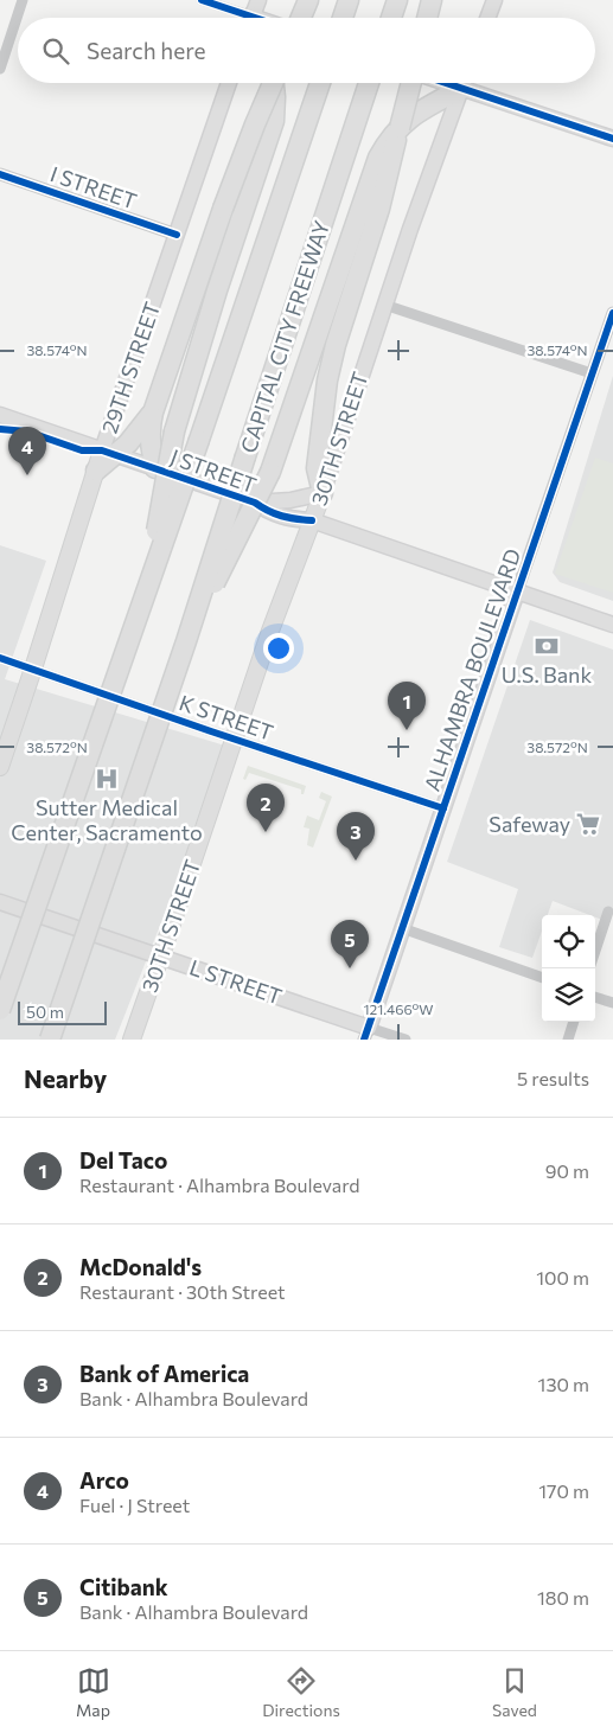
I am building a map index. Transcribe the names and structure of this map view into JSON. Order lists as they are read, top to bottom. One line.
{"streets":{"highway":["CAPITAL CITY FREEWAY"],"main road":["29TH STREET","30TH STREET","J STREET","ALHAMBRA BOULEVARD","L STREET"],"street":["I STREET","K STREET"]},"crossings":[["I STREET","29TH STREET"],["29TH STREET","J STREET"],["30TH STREET","J STREET"],["30TH STREET","K STREET"],["30TH STREET","L STREET"],["J STREET","ALHAMBRA BOULEVARD"],["ALHAMBRA BOULEVARD","K STREET"],["ALHAMBRA BOULEVARD","L STREET"]],"places":{"bank":["U.S. Bank"],"hospital":["Sutter Medical Center, Sacramento"],"supermarket":["Safeway"]},"scale_bar":"50 m","page":{"search":"Search here","pins":["4","1","2","3","5"],"scale":"50 m","heading":["Nearby","5 results"],"list":[{"mark":"1","name":"Del Taco","note":"Restaurant · Alhambra Boulevard","value":"90 m"},{"mark":"2","name":"McDonald's","note":"Restaurant · 30th Street","value":"100 m"},{"mark":"3","name":"Bank of America","note":"Bank · Alhambra Boulevard","value":"130 m"},{"mark":"4","name":"Arco","note":"Fuel · J Street","value":"170 m"},{"mark":"5","name":"Citibank","note":"Bank · Alhambra Boulevard","value":"180 m"}],"nav":["Map","Directions","Saved"]},"coordinates":["38.574°N","38.572°N","121.466°W"]}
